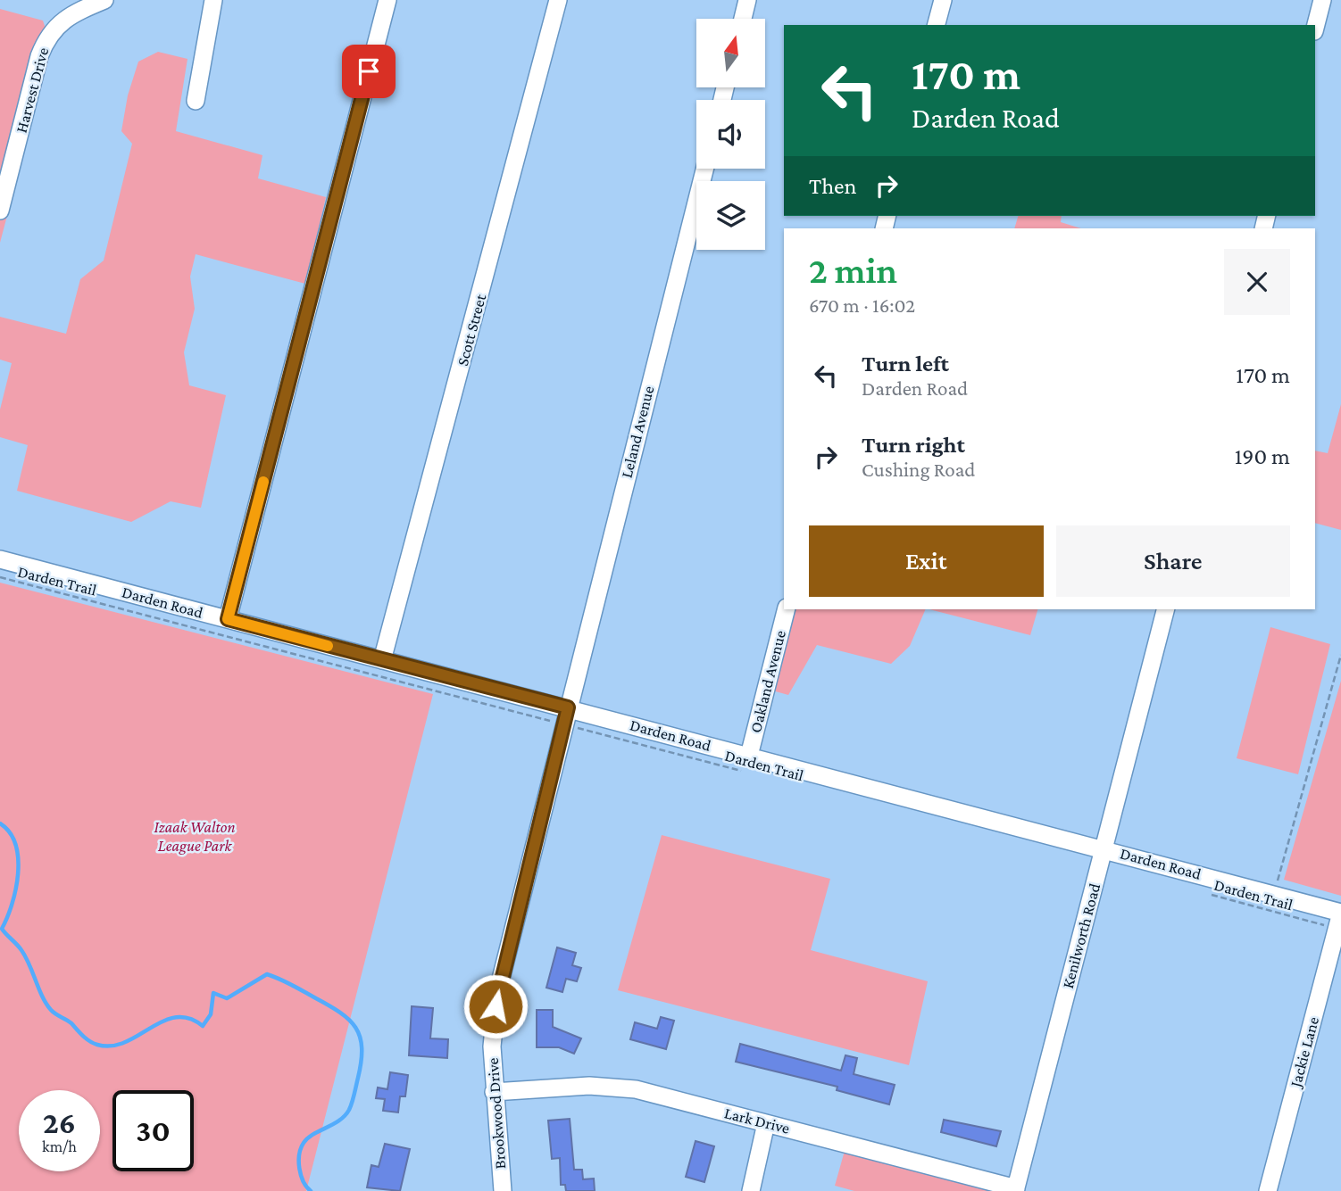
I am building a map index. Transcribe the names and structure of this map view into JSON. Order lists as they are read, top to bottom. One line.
{"streets":{"street":["Harvest Drive","Scott Street","Leland Avenue","Darden Road","Oakland Avenue","Kenilworth Road","Jackie Lane","Brookwood Drive","Lark Drive"],"path":["Darden Trail"]},"crossings":[["Scott Street","Darden Road"],["Leland Avenue","Darden Trail"],["Leland Avenue","Darden Road"],["Leland Avenue","Brookwood Drive"],["Darden Trail","Darden Road"],["Darden Trail","Oakland Avenue"],["Darden Trail","Jackie Lane"],["Darden Trail","Brookwood Drive"],["Darden Road","Oakland Avenue"],["Darden Road","Kenilworth Road"],["Darden Road","Jackie Lane"],["Darden Road","Brookwood Drive"],["Kenilworth Road","Lark Drive"],["Brookwood Drive","Lark Drive"]],"parks":["Izaak Walton League Park"],"north":"top","page":{"turn":["170 m","Darden Road"],"then":"Then","heading":["2 min","670 m · 16:02"],"list":[{"name":"Turn left","note":"Darden Road","value":"170 m"},{"name":"Turn right","note":"Cushing Road","value":"190 m"}],"buttons":["Exit","Share"],"speed":"26 km/h","limit":"30"}}
